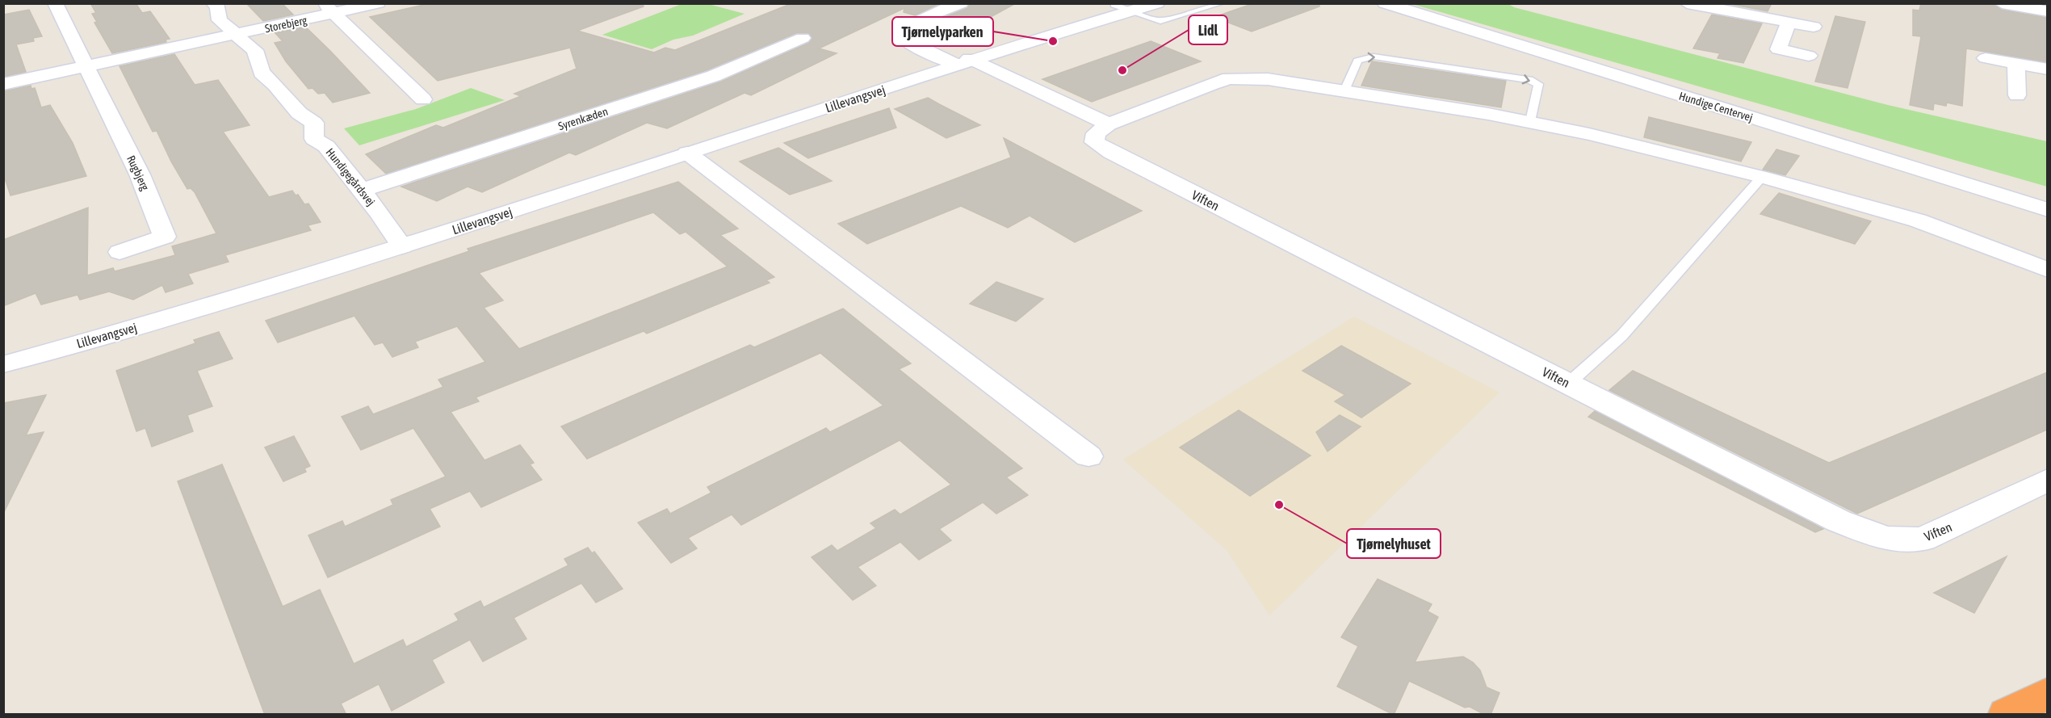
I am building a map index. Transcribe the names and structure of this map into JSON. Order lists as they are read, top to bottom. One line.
{"streets":{"street":["Storebjerg","Lillevangsvej","Hundige Centervej","Syrenkæden","Rugbjerg","Hundigegårdsvej","Viften"]},"crossings":[["Storebjerg","Hundigegårdsvej"],["Lillevangsvej","Hundigegårdsvej"],["Syrenkæden","Hundigegårdsvej"]],"places":["Tjørnelyparken","Lidl","Tjørnelyhuset"]}
